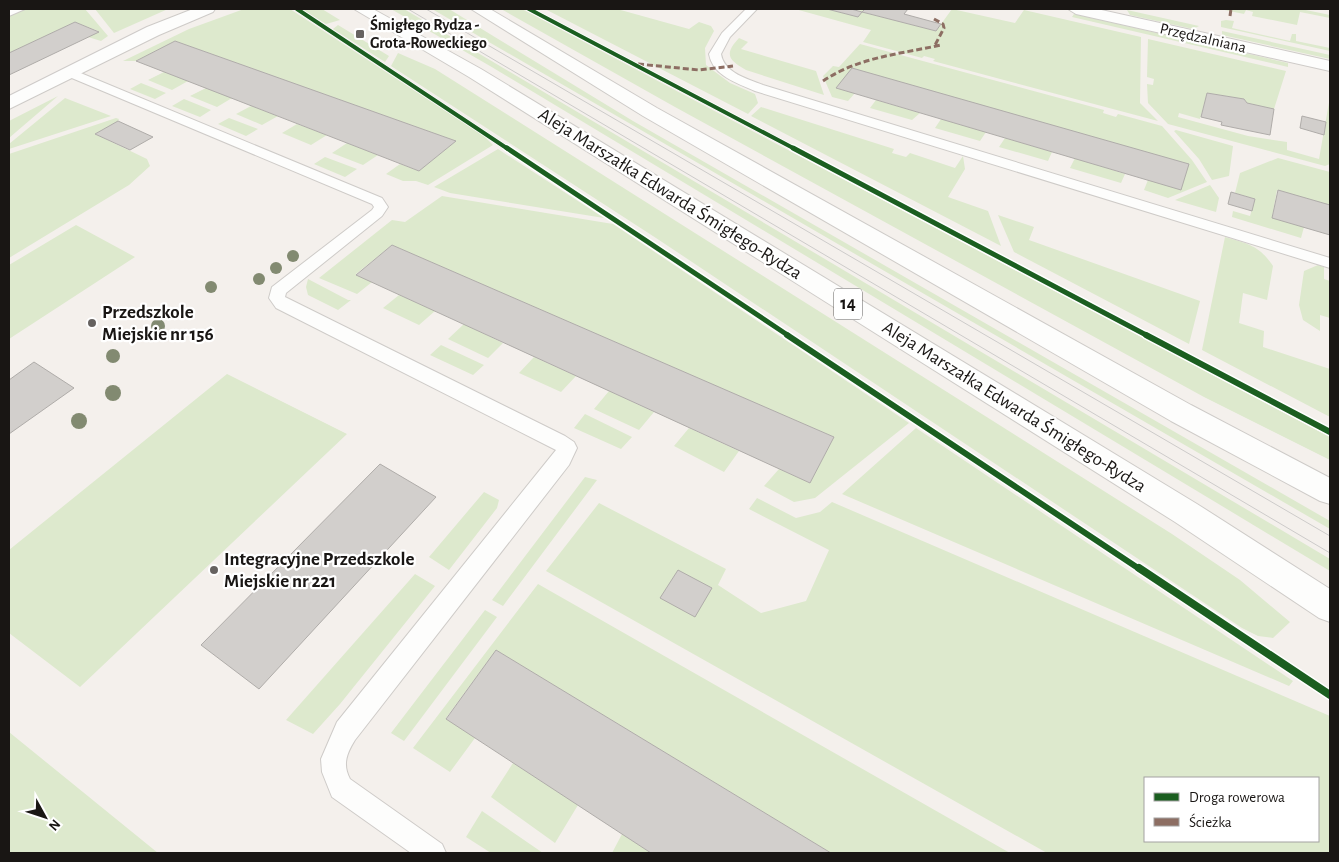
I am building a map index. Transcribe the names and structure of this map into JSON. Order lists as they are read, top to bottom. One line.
{"streets":{"main road":["Przędzalniana","Aleja Marszałka Edwarda Śmigłego-Rydza","14"]},"places":{"transit":["Śmigłego Rydza - Grota-Roweckiego"],"other":["Przedszkole Miejskie nr 156","Integracyjne Przedszkole Miejskie nr 221"]},"legend":["Droga rowerowa","Ścieżka"],"north":"bottom right"}
